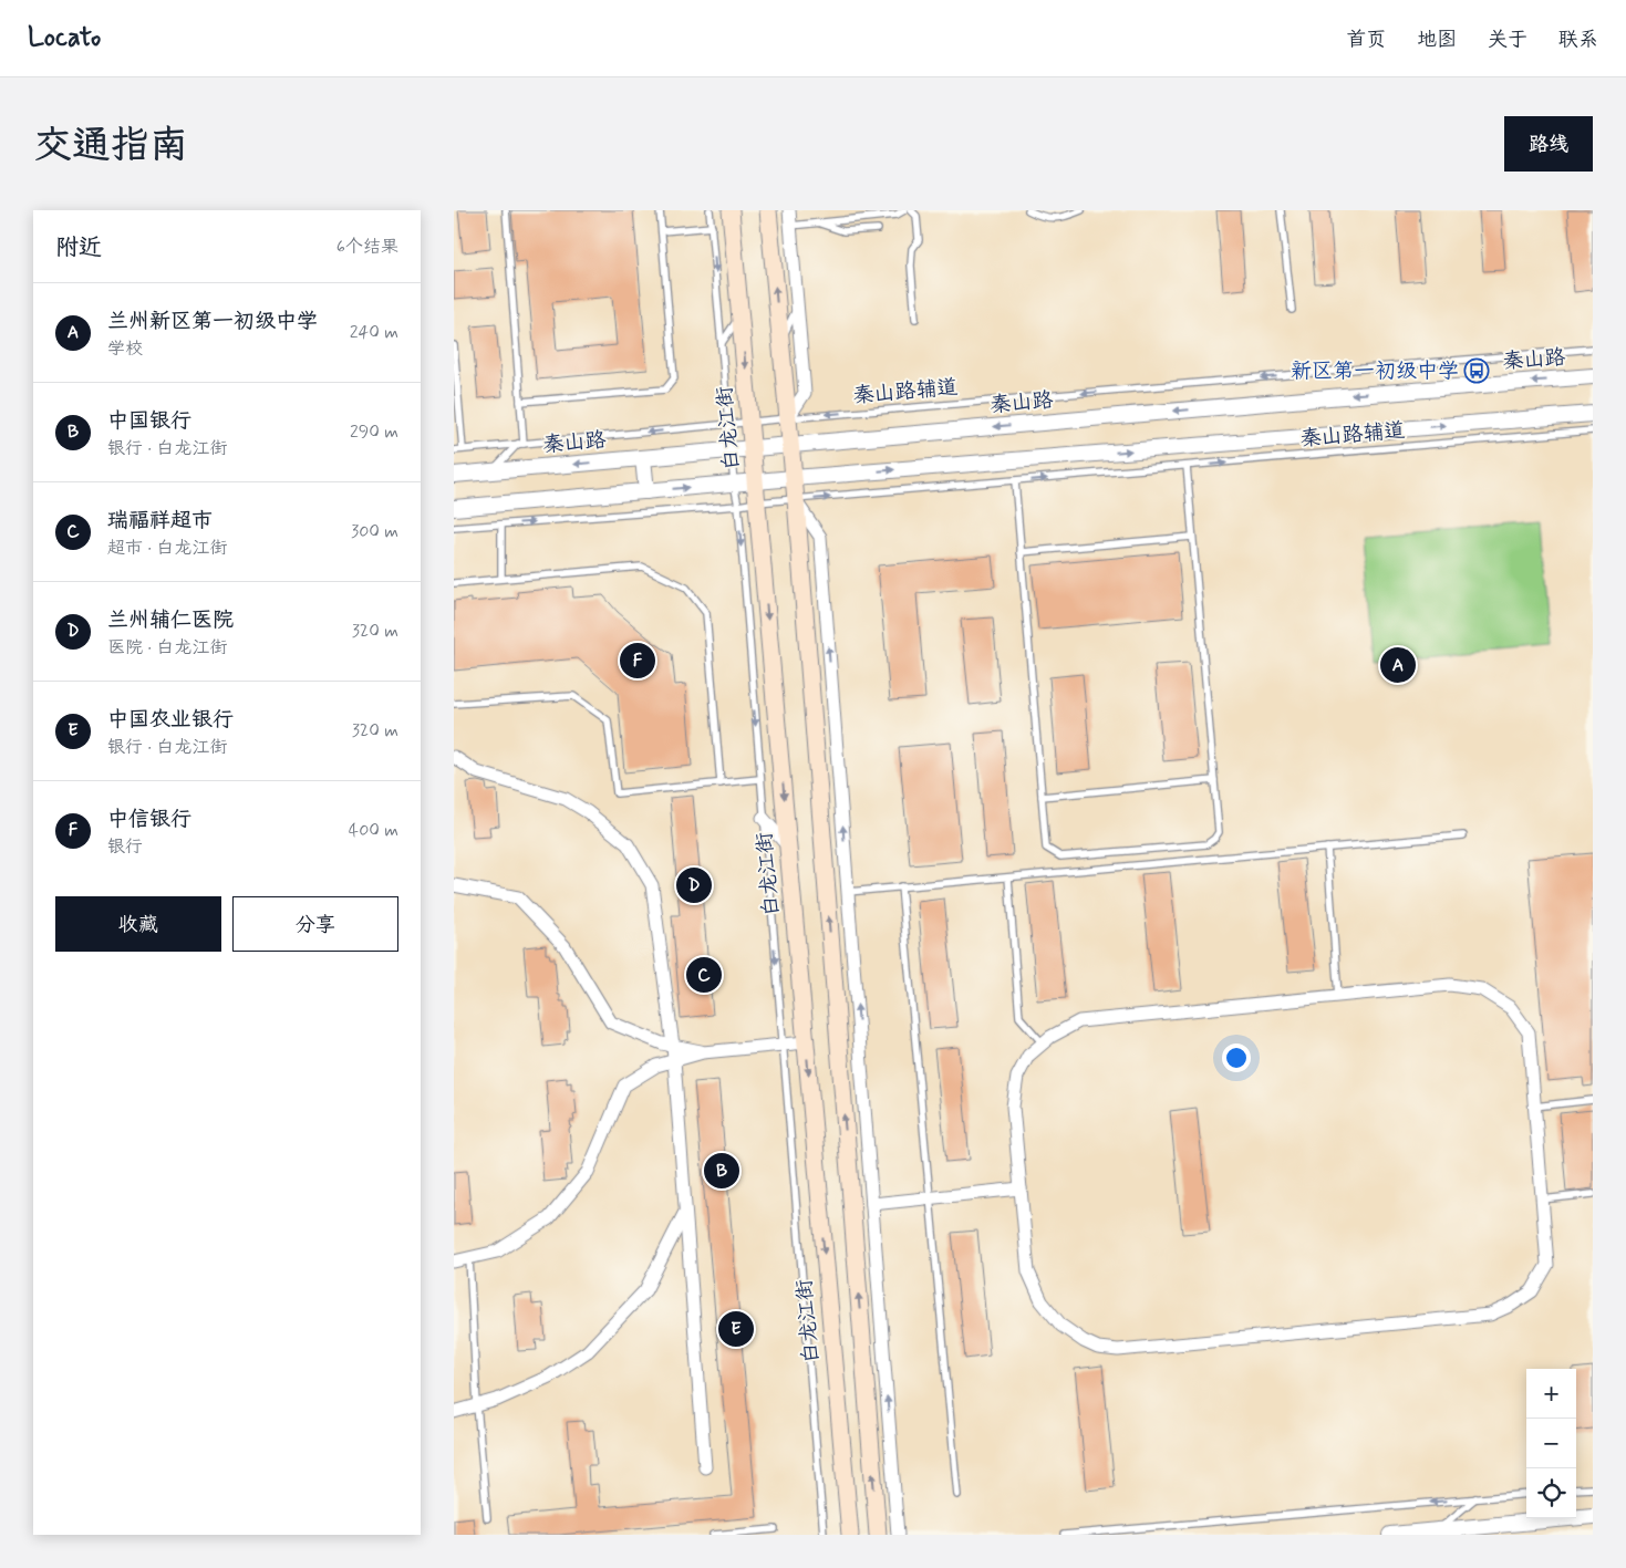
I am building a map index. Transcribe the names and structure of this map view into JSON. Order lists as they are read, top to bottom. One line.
{"streets":{"main road":["白龙江街"],"street":["秦山路"],"lane":["秦山路辅道"]},"crossings":[["秦山路","白龙江街"],["秦山路辅道","白龙江街"]],"places":{"bus stop":["新区第一初级中学"]},"page":{"header":"Locato","nav":["首页","地图","关于","联系"],"buttons":["路线",["收藏","分享"]],"title":"交通指南","heading":["附近","6个结果"],"list":[{"mark":"A","name":"兰州新区第一初级中学","note":"学校","value":"240 m"},{"mark":"B","name":"中国银行","note":"银行 · 白龙江街","value":"290 m"},{"mark":"C","name":"瑞福祥超市","note":"超市 · 白龙江街","value":"300 m"},{"mark":"D","name":"兰州辅仁医院","note":"医院 · 白龙江街","value":"320 m"},{"mark":"E","name":"中国农业银行","note":"银行 · 白龙江街","value":"320 m"},{"mark":"F","name":"中信银行","note":"银行","value":"400 m"}],"pins":["F","A","D","C","B","E"],"map_buttons":["+","−"]}}
